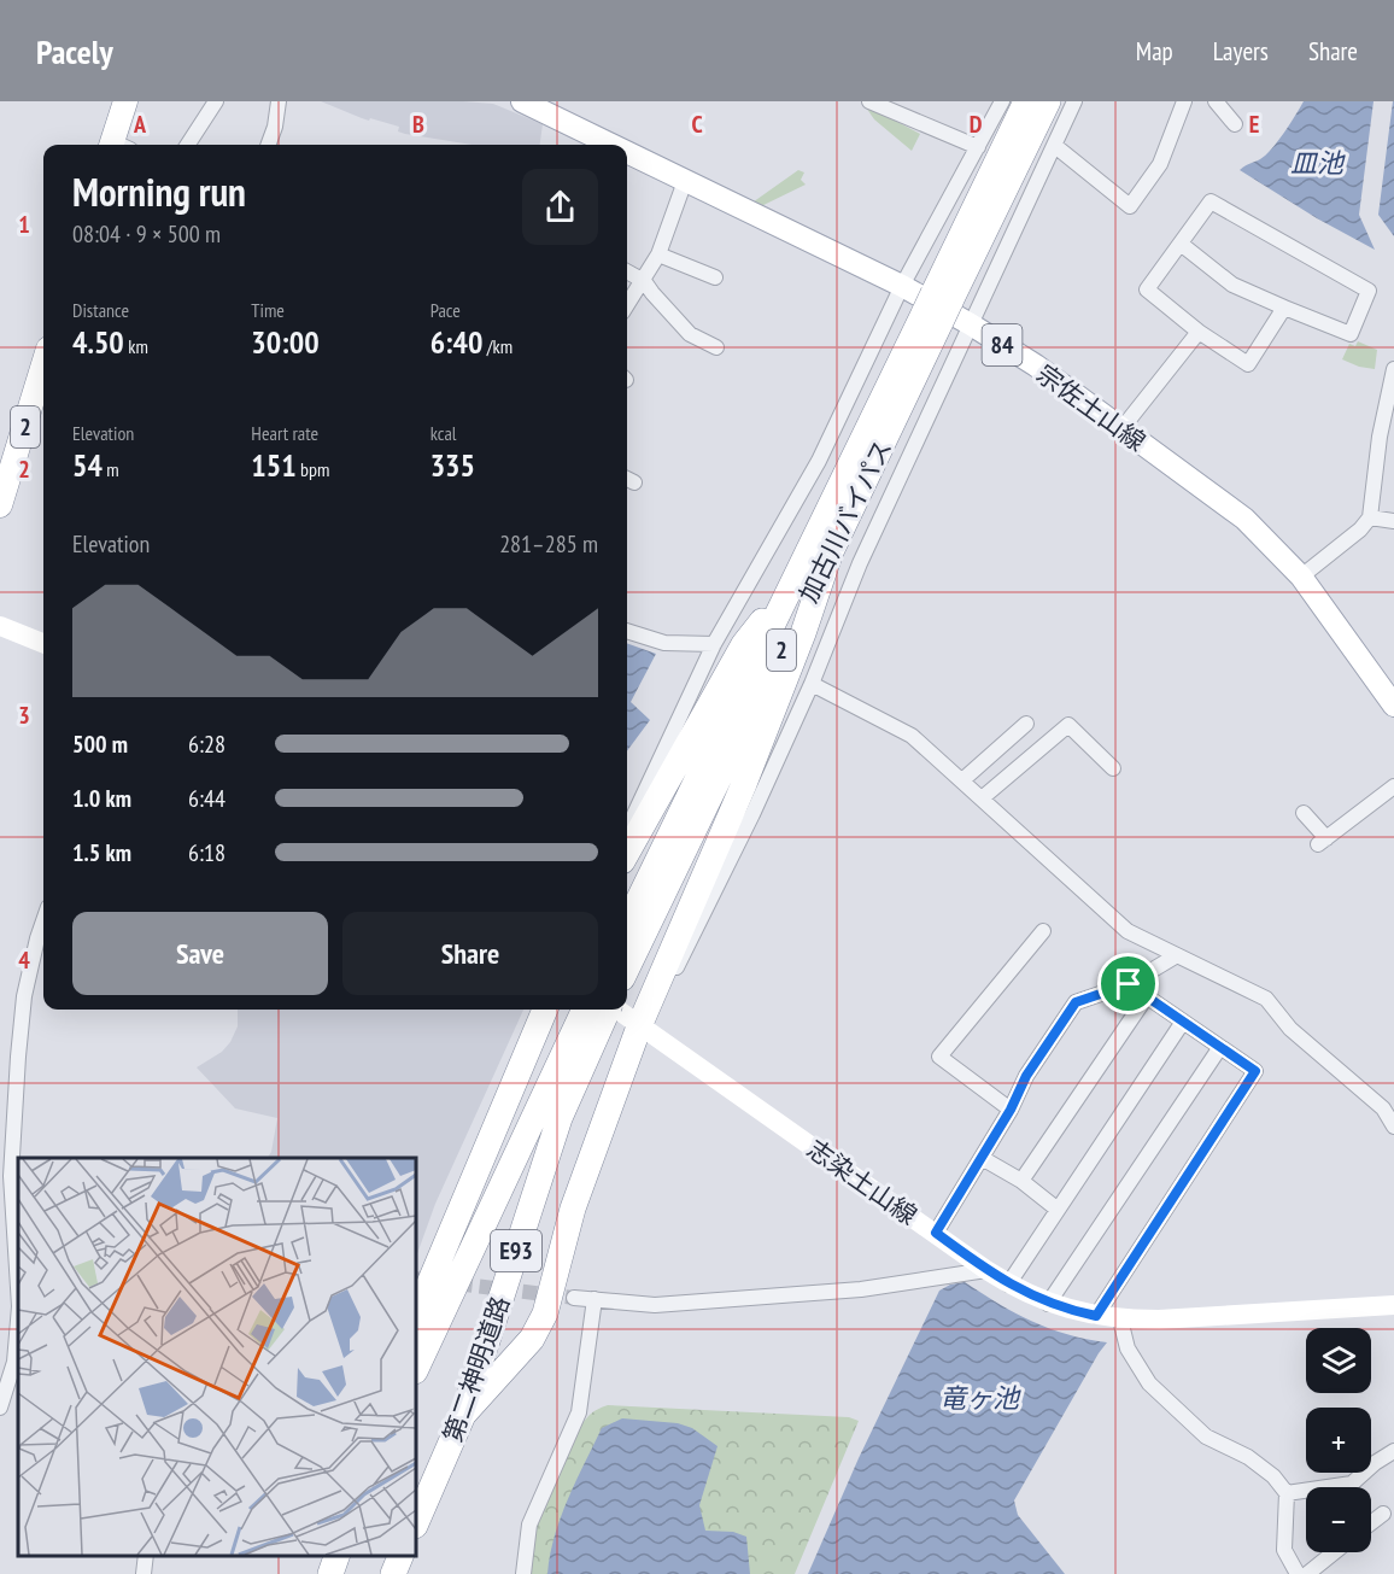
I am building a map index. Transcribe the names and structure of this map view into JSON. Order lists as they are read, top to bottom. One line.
{"streets":{"highway":["2","加古川バイパス","E93","第二神明道路"],"main road":["84","宗佐土山線","志染土山線"]},"crossings":[["志染土山線","第二神明道路"]],"water":["皿池","竜ヶ池"],"page":{"header":"Pacely","nav":["Map","Layers","Share"],"heading":["Morning run","08:04 · 9 × 500 m"],"stats":[["Distance","4.50 km"],["Time","30:00"],["Pace","6:40 /km"],["Elevation","54 m"],["Heart rate","151 bpm"],["kcal","335"]],"chart":["Elevation","281–285 m"],"list":[{"name":"500 m","note":"6:28"},{"name":"1.0 km","note":"6:44"},{"name":"1.5 km","note":"6:18"}],"buttons":["Save","Share"],"map_buttons":["+","−"]},"grid":{"columns":["A","B","C","D","E"],"rows":["1","2","3","4"]}}
